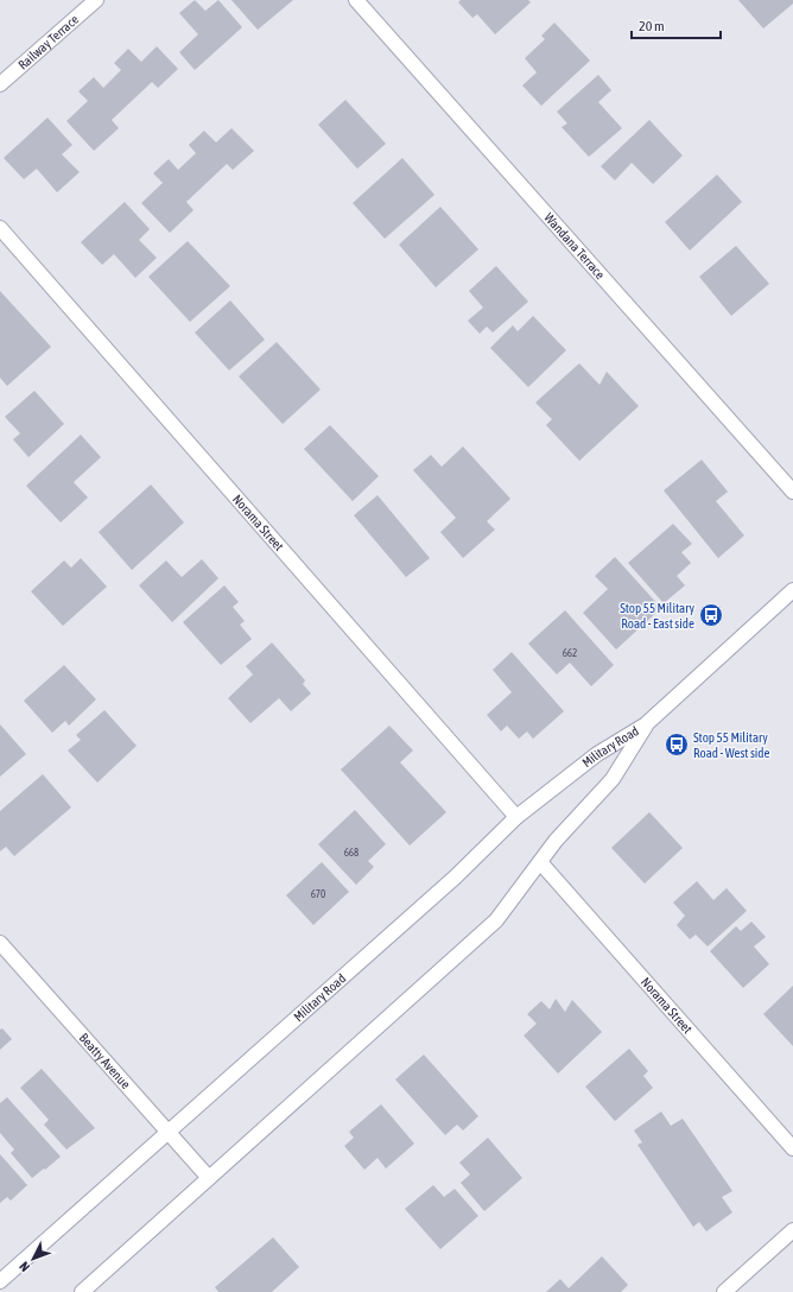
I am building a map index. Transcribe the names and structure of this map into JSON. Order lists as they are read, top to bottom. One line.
{"streets":{"street":["Railway Terrace","Wandana Terrace","Norama Street","Military Road","Beatty Avenue"]},"crossings":[["Norama Street","Military Road"],["Military Road","Beatty Avenue"]],"places":{"bus stop":["Stop 55 Military Road - East side","Stop 55 Military Road - West side"]},"house_numbers":["662","668","670"],"scale_bar":"20 m","north":"bottom left"}
